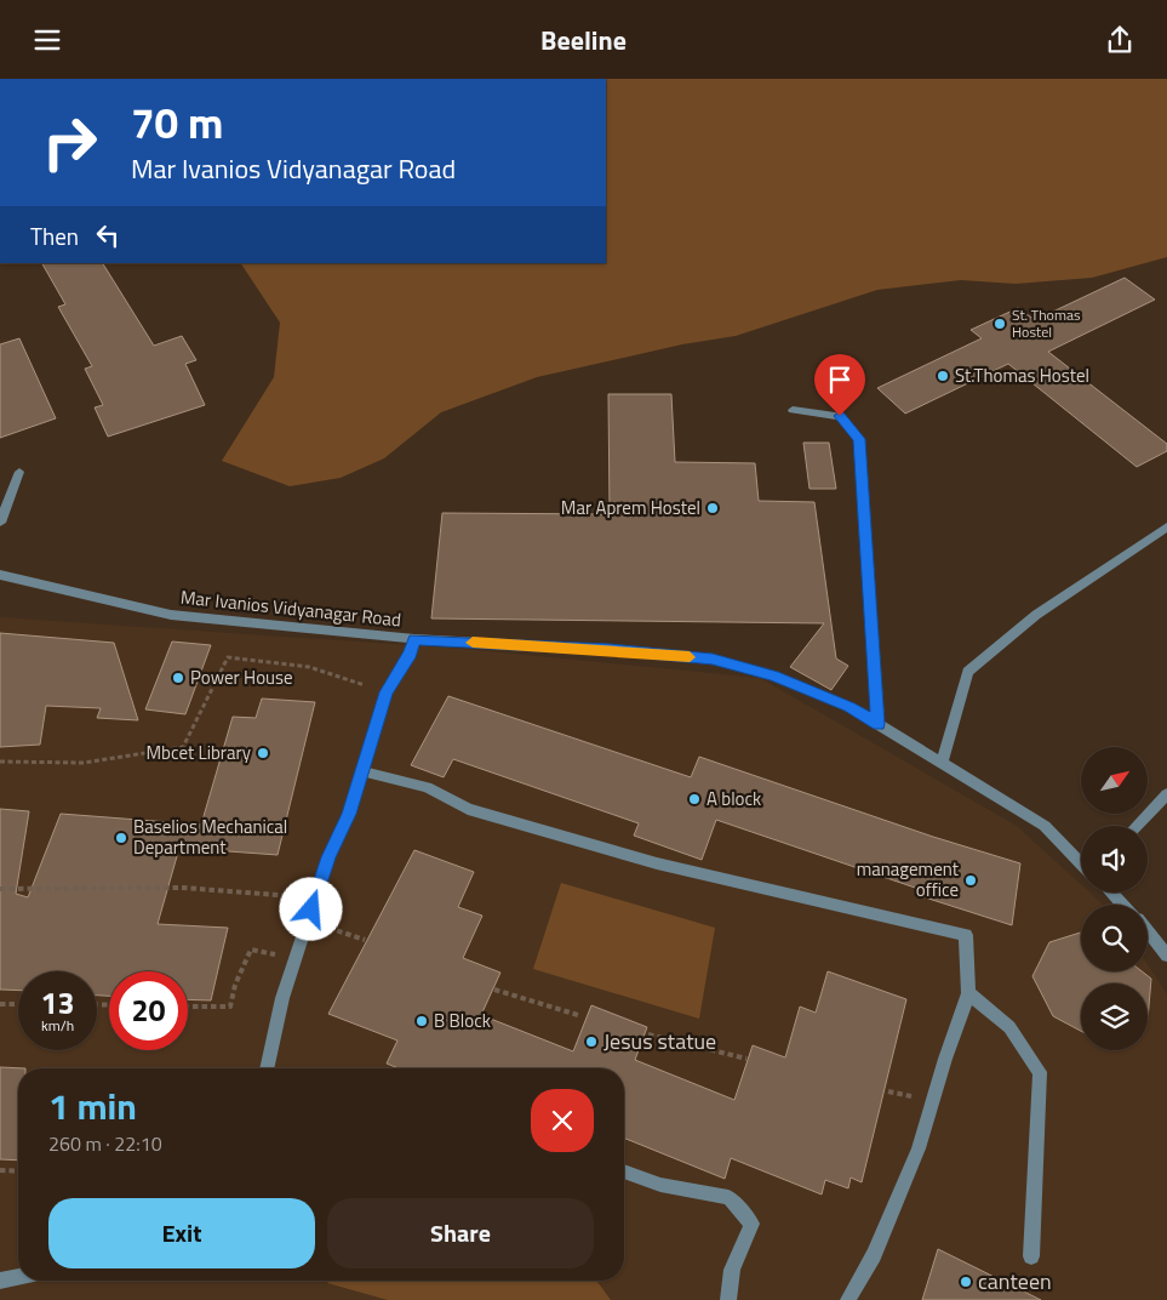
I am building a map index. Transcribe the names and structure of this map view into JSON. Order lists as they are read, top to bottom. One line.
{"streets":{"street":["Mar Ivanios Vidyanagar Road"]},"places":["St. Thomas Hostel","St.Thomas Hostel","Mar Aprem Hostel","Power House","Mbcet Library","A block","Baselios Mechanical Department","management office","B Block","Jesus statue","canteen"],"north":"top right","page":{"header":"Beeline","turn":["70 m","Mar Ivanios Vidyanagar Road"],"then":"Then","speed":"13 km/h","limit":"20","heading":["1 min","260 m · 22:10"],"buttons":["Exit","Share"]}}
